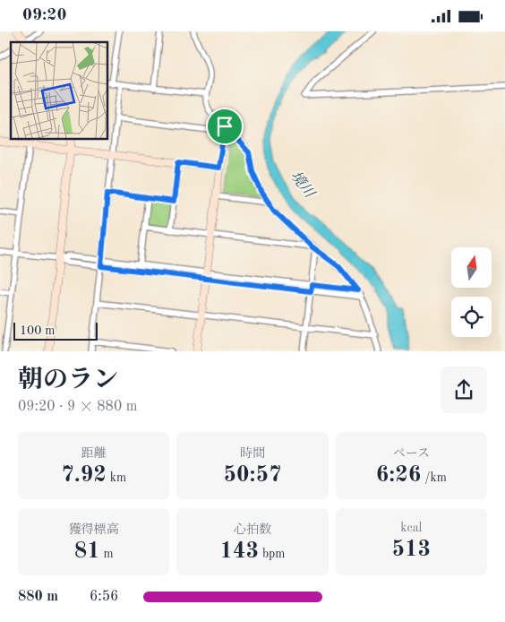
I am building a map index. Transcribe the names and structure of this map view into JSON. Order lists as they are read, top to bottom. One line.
{"water":["境川"],"scale_bar":"100 m","north":"top","page":{"status":"09:20","scale":"100 m","heading":["朝のラン","09:20 · 9 × 880 m"],"stats":[["距離","7.92 km"],["時間","50:57"],["ペース","6:26 /km"],["獲得標高","81 m"],["心拍数","143 bpm"],["kcal","513"]],"list":[{"name":"880 m","note":"6:56"}]}}
